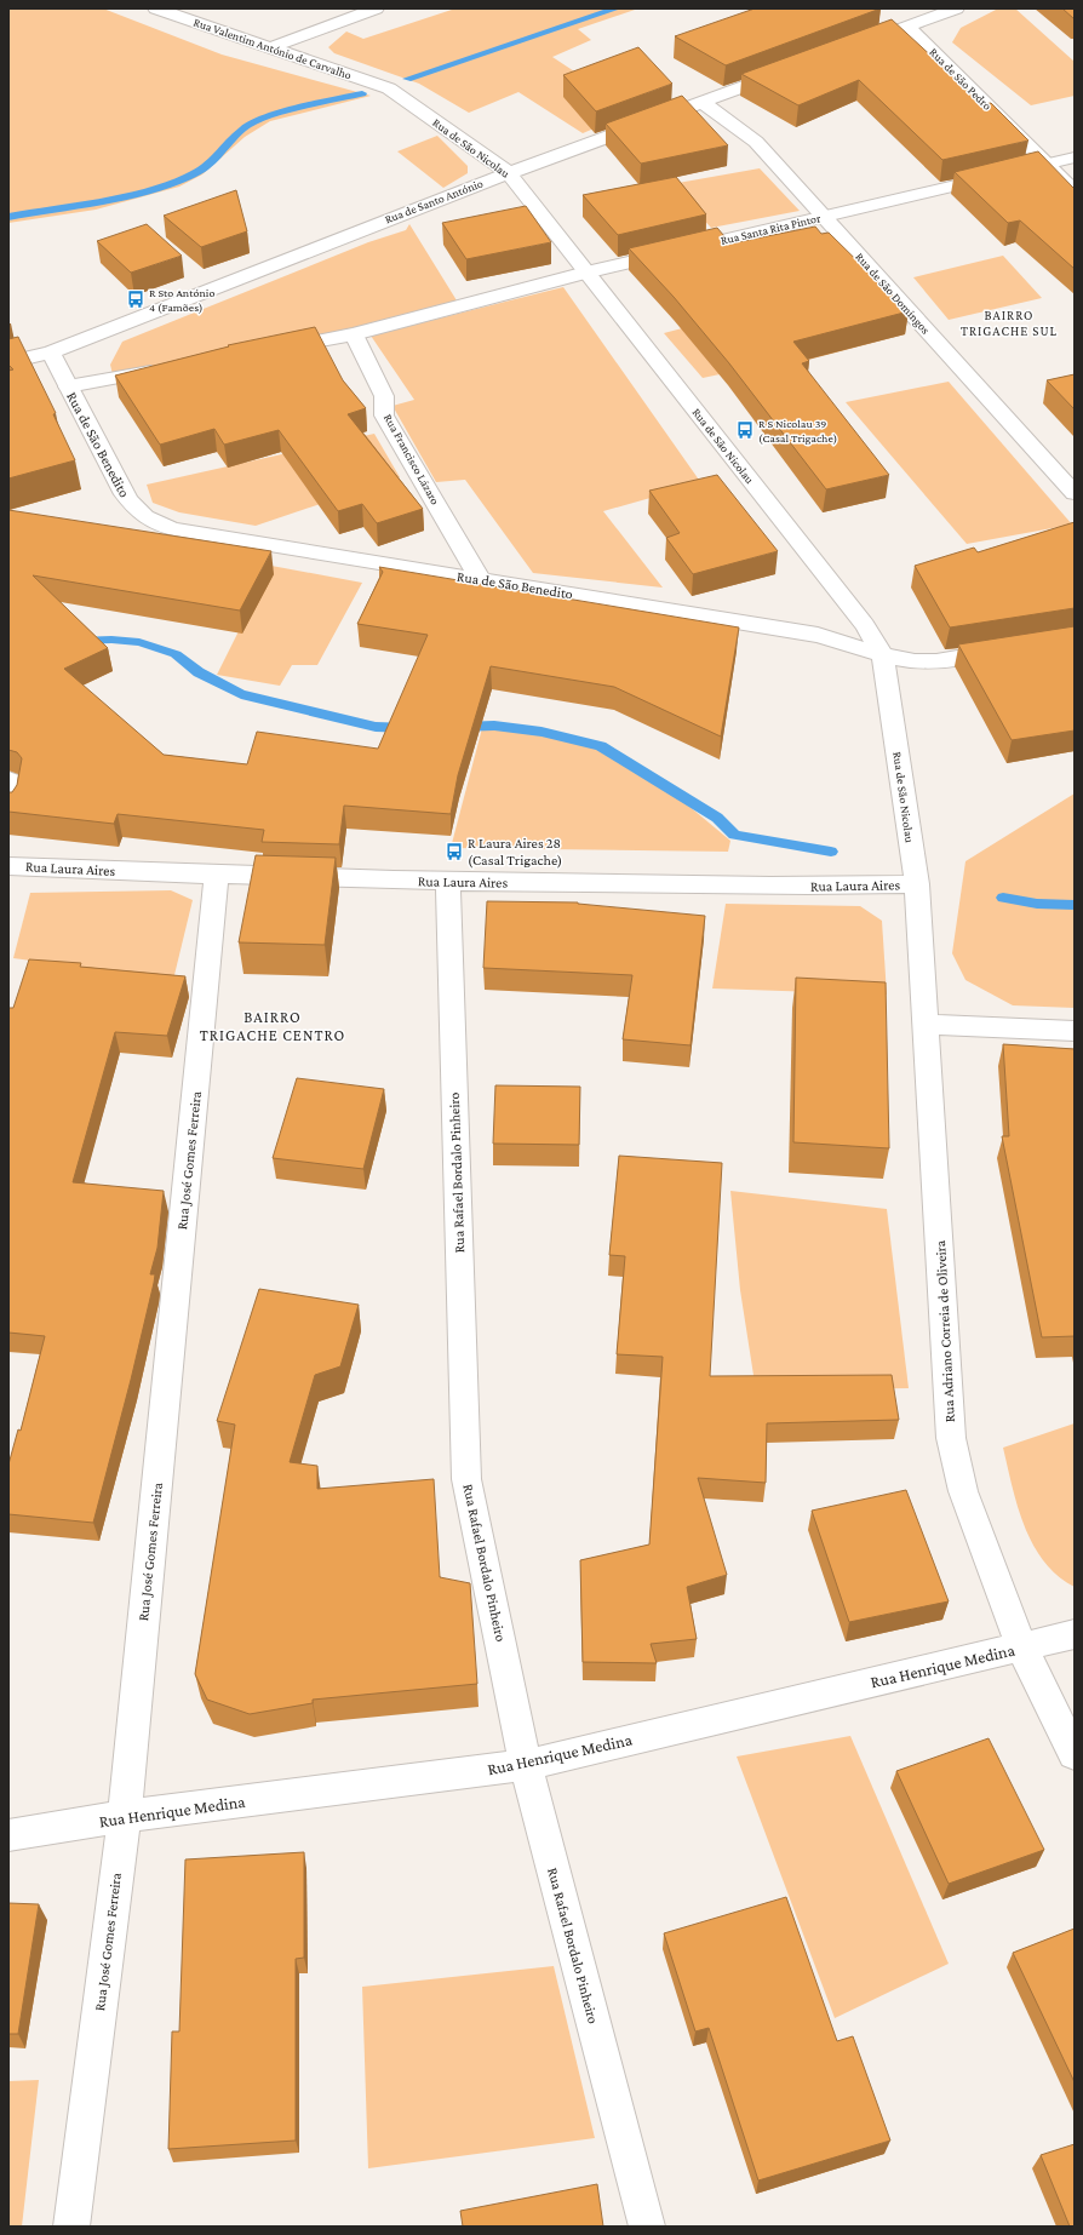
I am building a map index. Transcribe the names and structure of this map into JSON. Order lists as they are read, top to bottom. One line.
{"streets":{"street":["Rua Valentim António de Carvalho","Rua de São Pedro","Rua de São Nicolau","Rua de Santo António","Rua Santa Rita Pintor","Rua de São Domingos","Rua de São Benedito","Rua Francisco Lázaro","Rua Laura Aires","Rua José Gomes Ferreira","Rua Rafael Bordalo Pinheiro","Rua Adriano Correia de Oliveira","Rua Henrique Medina"]},"crossings":[["Rua Valentim António de Carvalho","Rua de São Nicolau"],["Rua de São Pedro","Rua Santa Rita Pintor"],["Rua de São Nicolau","Rua de Santo António"],["Rua de São Nicolau","Rua Santa Rita Pintor"],["Rua de São Nicolau","Rua de São Benedito"],["Rua de São Nicolau","Rua Laura Aires"],["Rua de São Nicolau","Rua Adriano Correia de Oliveira"],["Rua de Santo António","Rua de São Domingos"],["Rua de Santo António","Rua de São Benedito"],["Rua Santa Rita Pintor","Rua de São Domingos"],["Rua Santa Rita Pintor","Rua Francisco Lázaro"],["Rua de São Benedito","Rua Francisco Lázaro"],["Rua Laura Aires","Rua José Gomes Ferreira"],["Rua Laura Aires","Rua Rafael Bordalo Pinheiro"],["Rua Laura Aires","Rua Adriano Correia de Oliveira"],["Rua José Gomes Ferreira","Rua Henrique Medina"],["Rua Rafael Bordalo Pinheiro","Rua Henrique Medina"],["Rua Adriano Correia de Oliveira","Rua Henrique Medina"]],"districts":["BAIRRO TRIGACHE SUL","BAIRRO TRIGACHE CENTRO"],"places":{"bus stop":["R Sto António 4 (Famões)","R S Nicolau 39 (Casal Trigache)","R Laura Aires 28 (Casal Trigache)"]}}
